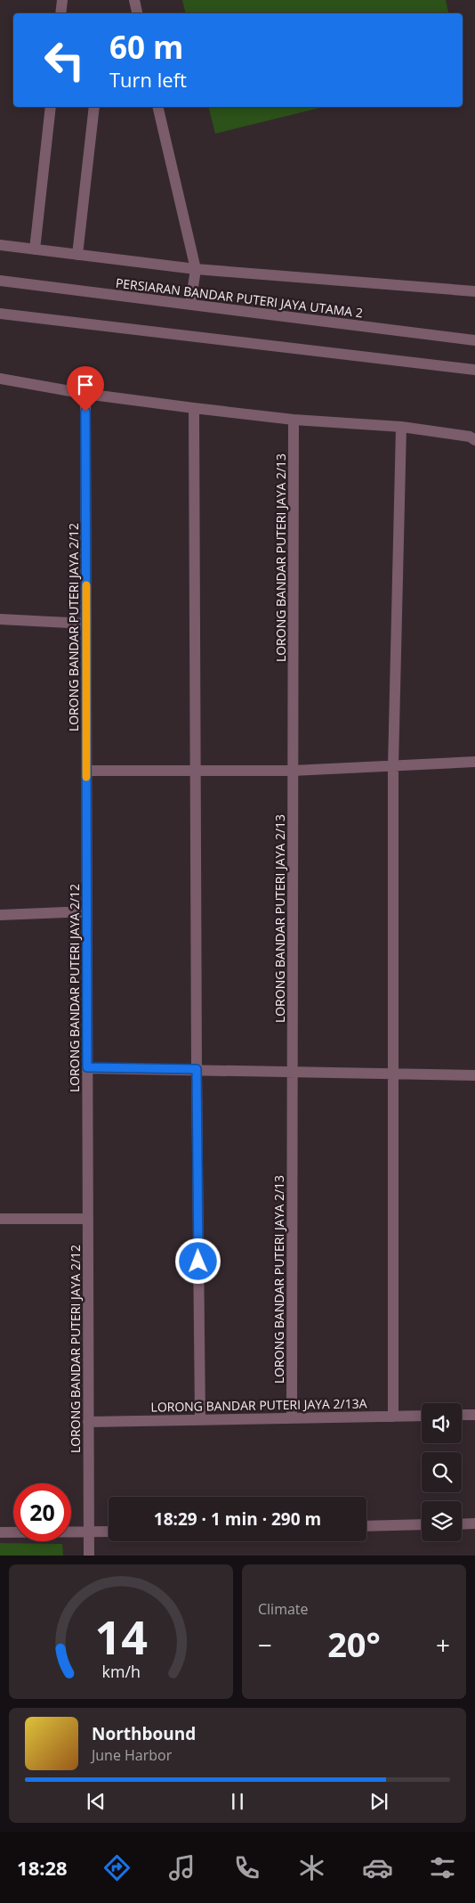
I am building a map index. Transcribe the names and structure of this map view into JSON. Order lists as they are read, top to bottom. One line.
{"streets":{"street":["PERSIARAN BANDAR PUTERI JAYA UTAMA 2","LORONG BANDAR PUTERI JAYA 2/13","LORONG BANDAR PUTERI JAYA 2/12","LORONG BANDAR PUTERI JAYA 2/13A"]},"crossings":[["LORONG BANDAR PUTERI JAYA 2/13","LORONG BANDAR PUTERI JAYA 2/13A"],["LORONG BANDAR PUTERI JAYA 2/12","LORONG BANDAR PUTERI JAYA 2/13A"]],"page":{"turn":["60 m","Turn left"],"limit":"20","trip":"18:29 · 1 min · 290 m","tile":"Climate","heat":["−","20°","+"],"song":["Northbound","June Harbor"],"tabs":"18:28","gauge":["14","km/h"]}}
